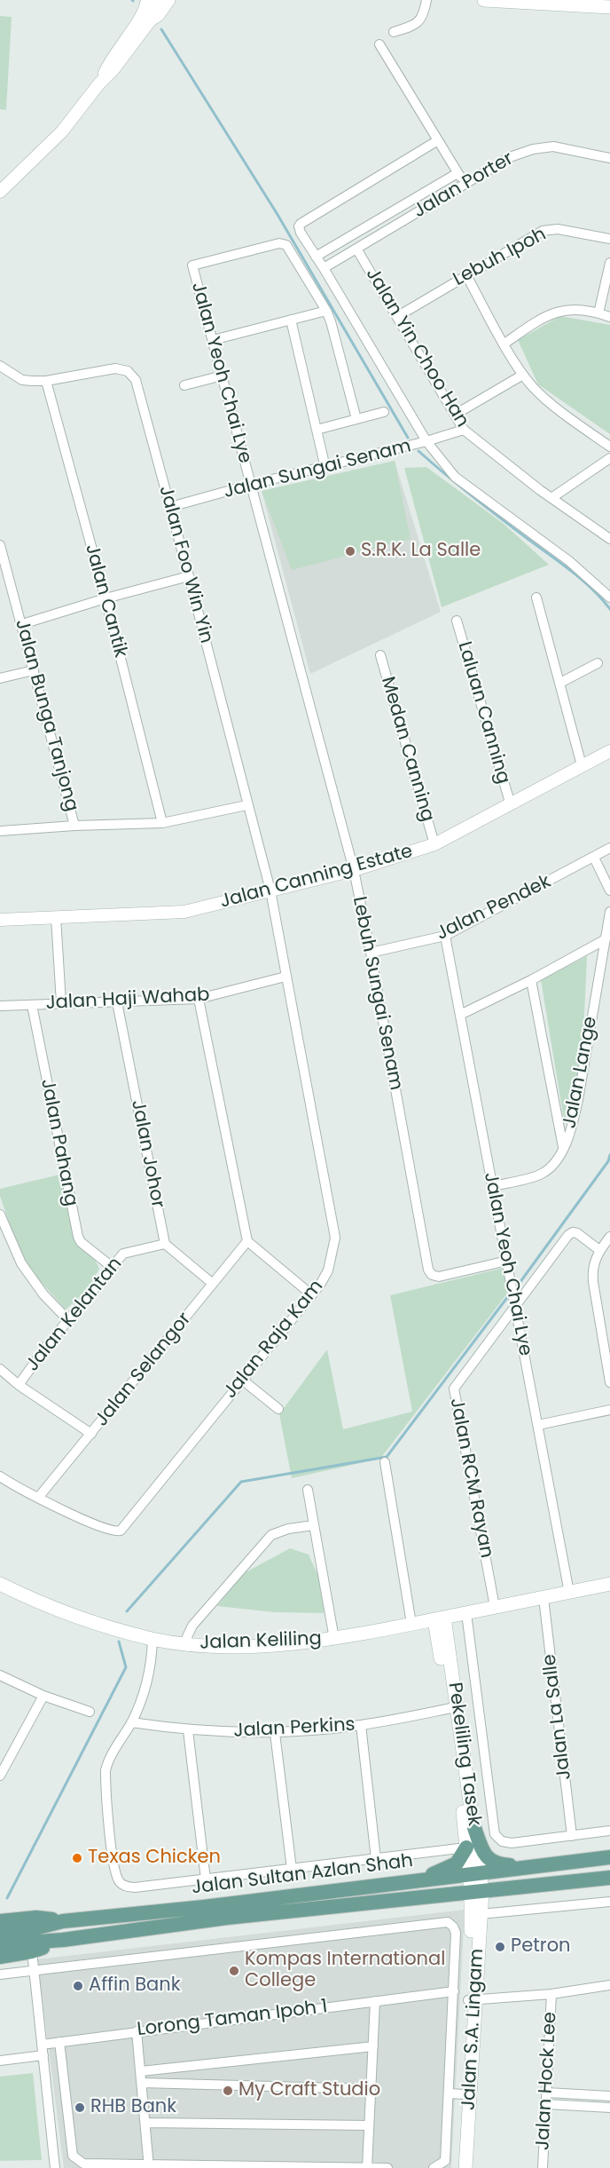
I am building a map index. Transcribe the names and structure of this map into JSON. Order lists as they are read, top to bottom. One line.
{"streets":{"main road":["Jalan Keliling","Pekeliling Tasek","Jalan Sultan Azlan Shah","Jalan S.A. Lingam"],"street":["Jalan Porter","Lebuh Ipoh","Jalan Yin Choo Han","Jalan Yeoh Chai Lye","Jalan Sungai Senam","Jalan Foo Win Yin","Jalan Cantik","Laluan Canning","Jalan Bunga Tanjong","Medan Canning","Jalan Canning Estate","Jalan Pendek","Lebuh Sungai Senam","Jalan Haji Wahab","Jalan Lange","Jalan Pahang","Jalan Johor","Jalan Kelantan","Jalan Raja Kam","Jalan Selangor","Jalan RCM Rayan","Jalan La Salle","Jalan Perkins","Lorong Taman Ipoh 1","Jalan Hock Lee"]},"crossings":[["Jalan Porter","Jalan Yin Choo Han"],["Lebuh Ipoh","Jalan Yin Choo Han"],["Jalan Yin Choo Han","Jalan Sungai Senam"],["Jalan Yeoh Chai Lye","Jalan Sungai Senam"],["Jalan Yeoh Chai Lye","Jalan Pendek"],["Jalan Yeoh Chai Lye","Lebuh Sungai Senam"],["Jalan Yeoh Chai Lye","Jalan Lange"],["Jalan Yeoh Chai Lye","Jalan RCM Rayan"],["Jalan Yeoh Chai Lye","Jalan Keliling"],["Jalan Sungai Senam","Jalan Foo Win Yin"],["Jalan Sungai Senam","Lebuh Sungai Senam"],["Jalan Foo Win Yin","Jalan Cantik"],["Jalan Foo Win Yin","Jalan Canning Estate"],["Jalan Foo Win Yin","Jalan Raja Kam"],["Laluan Canning","Jalan Canning Estate"],["Medan Canning","Jalan Canning Estate"],["Jalan Canning Estate","Lebuh Sungai Senam"],["Jalan Canning Estate","Jalan Raja Kam"],["Jalan Pendek","Lebuh Sungai Senam"],["Jalan Haji Wahab","Jalan Pahang"],["Jalan Haji Wahab","Jalan Johor"],["Jalan Haji Wahab","Jalan Raja Kam"],["Jalan Pahang","Jalan Kelantan"],["Jalan Johor","Jalan Kelantan"],["Jalan Raja Kam","Jalan Selangor"],["Jalan RCM Rayan","Jalan Keliling"],["Jalan Keliling","Jalan La Salle"],["Jalan Keliling","Pekeliling Tasek"],["Jalan Perkins","Pekeliling Tasek"],["Pekeliling Tasek","Jalan Sultan Azlan Shah"],["Pekeliling Tasek","Jalan S.A. Lingam"],["Jalan Sultan Azlan Shah","Jalan S.A. Lingam"]],"places":["S.R.K. La Salle","Texas Chicken","Petron","Kompas International College","Affin Bank","My Craft Studio","RHB Bank"]}
